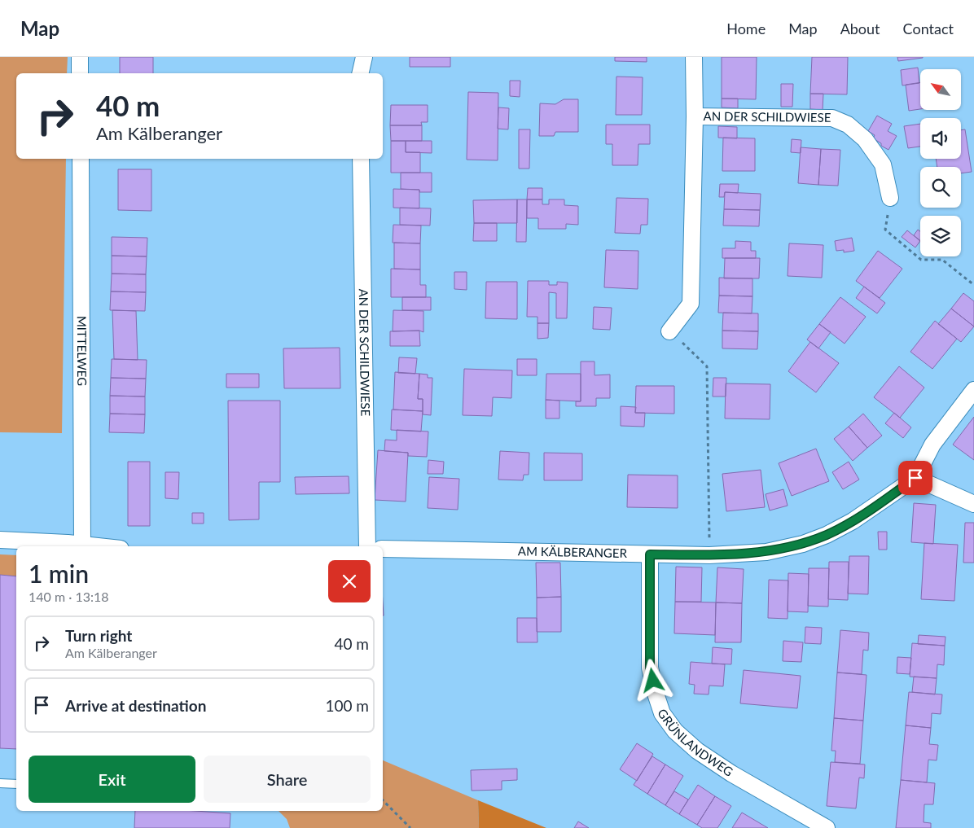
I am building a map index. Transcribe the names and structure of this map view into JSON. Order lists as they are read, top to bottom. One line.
{"streets":{"street":["AN DER SCHILDWIESE","MITTELWEG","AM KÄLBERANGER","GRÜNLANDWEG"]},"crossings":[["AM KÄLBERANGER","GRÜNLANDWEG"]],"north":"top left","page":{"header":"Map","nav":["Home","Map","About","Contact"],"turn":["40 m","Am Kälberanger"],"heading":["1 min","140 m · 13:18"],"list":[{"name":"Turn right","note":"Am Kälberanger","value":"40 m"},{"name":"Arrive at destination","value":"100 m"}],"buttons":["Exit","Share"]}}
